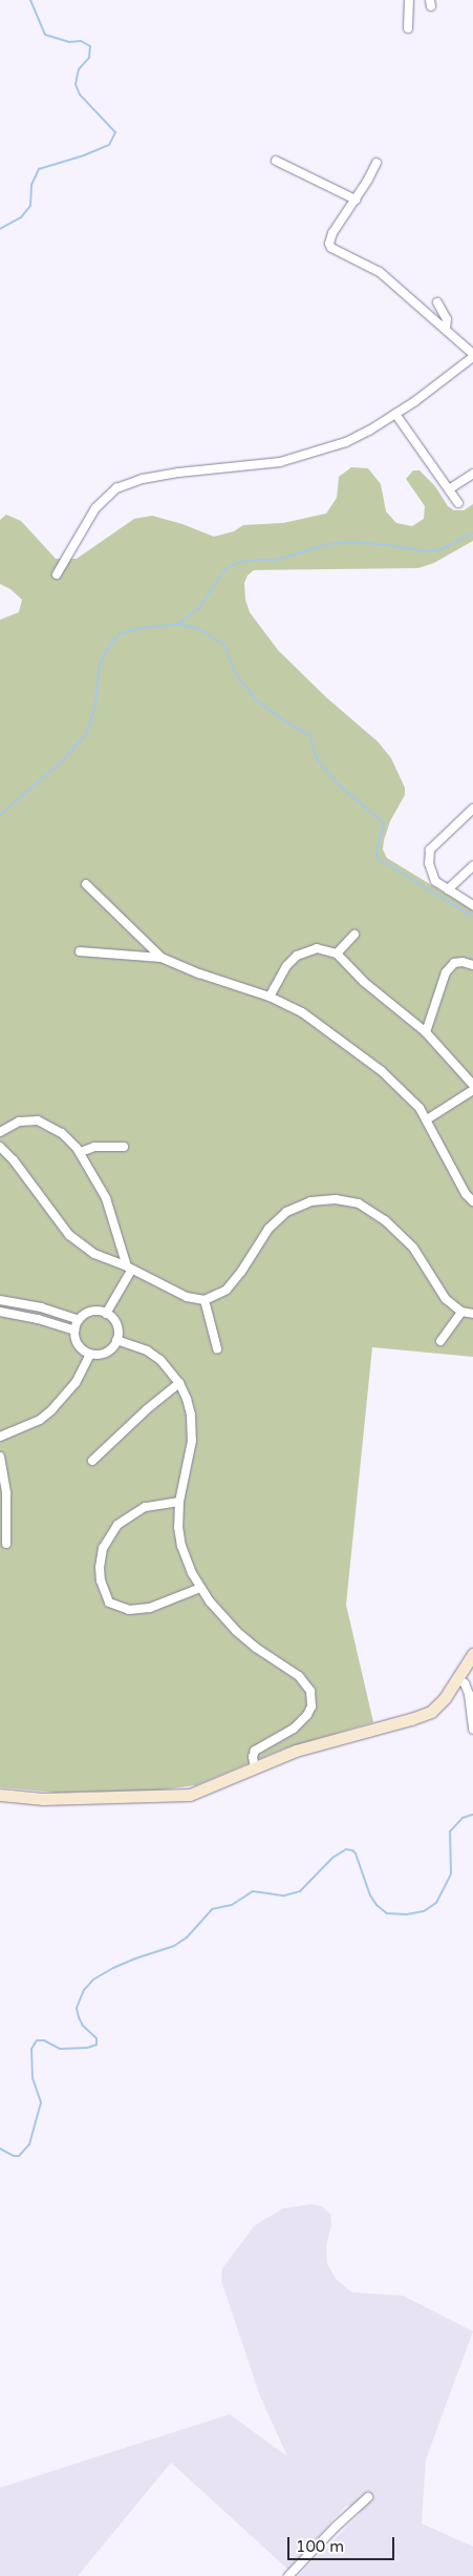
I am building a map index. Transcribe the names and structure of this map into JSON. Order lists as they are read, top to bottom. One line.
{"scale_bar":"100 m"}
